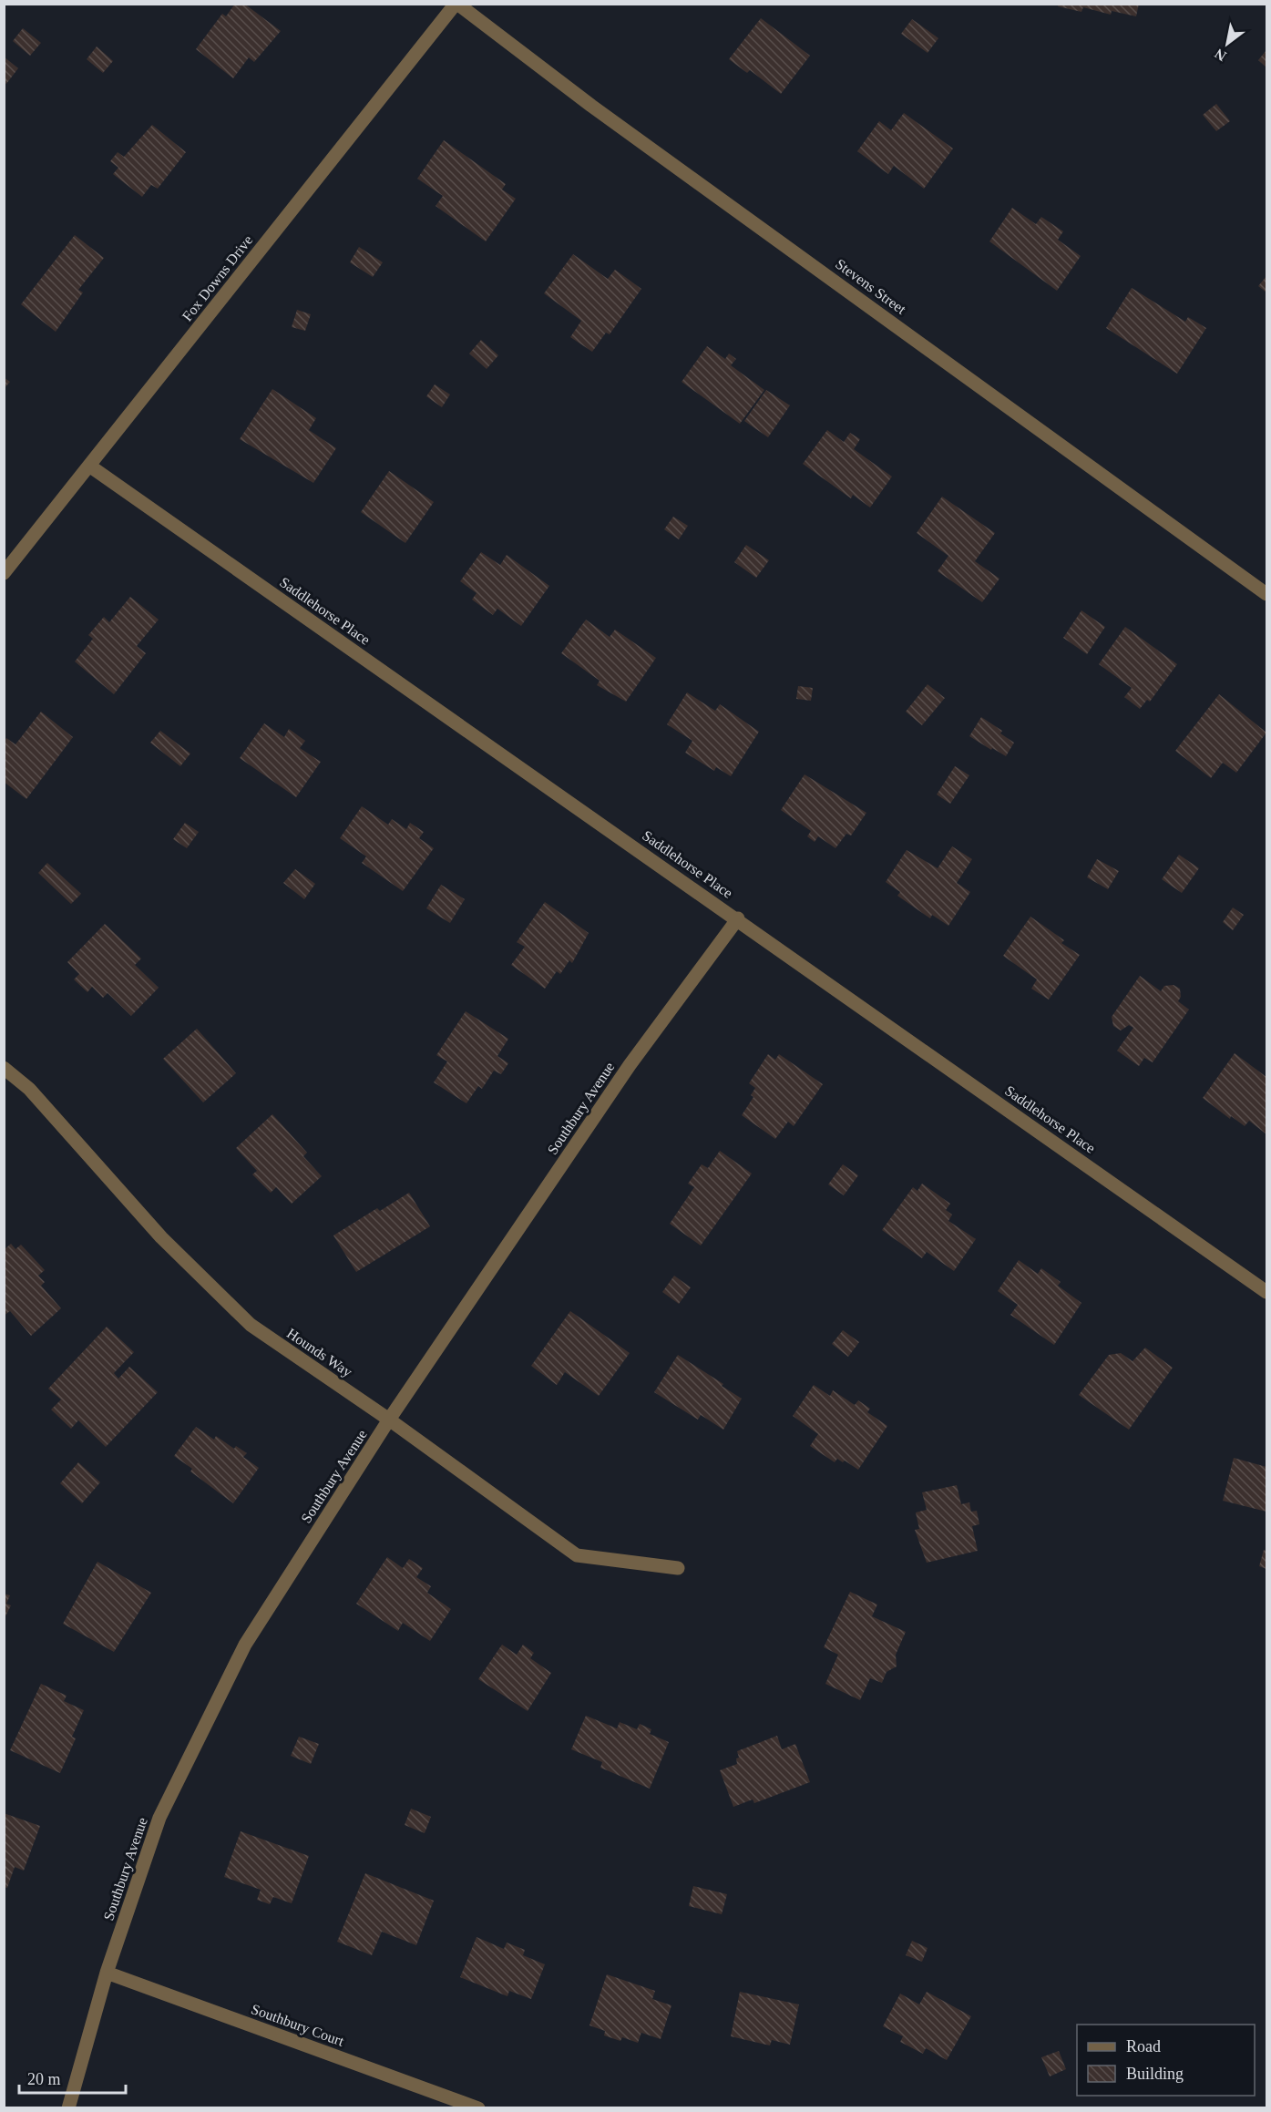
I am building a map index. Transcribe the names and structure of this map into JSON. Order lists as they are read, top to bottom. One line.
{"streets":{"street":["Fox Downs Drive","Stevens Street","Saddlehorse Place","Southbury Avenue","Hounds Way","Southbury Court"]},"crossings":[["Fox Downs Drive","Stevens Street"],["Fox Downs Drive","Saddlehorse Place"],["Saddlehorse Place","Southbury Avenue"],["Southbury Avenue","Hounds Way"],["Southbury Avenue","Southbury Court"]],"legend":["Road","Building"],"scale_bar":"20 m","north":"bottom left"}
